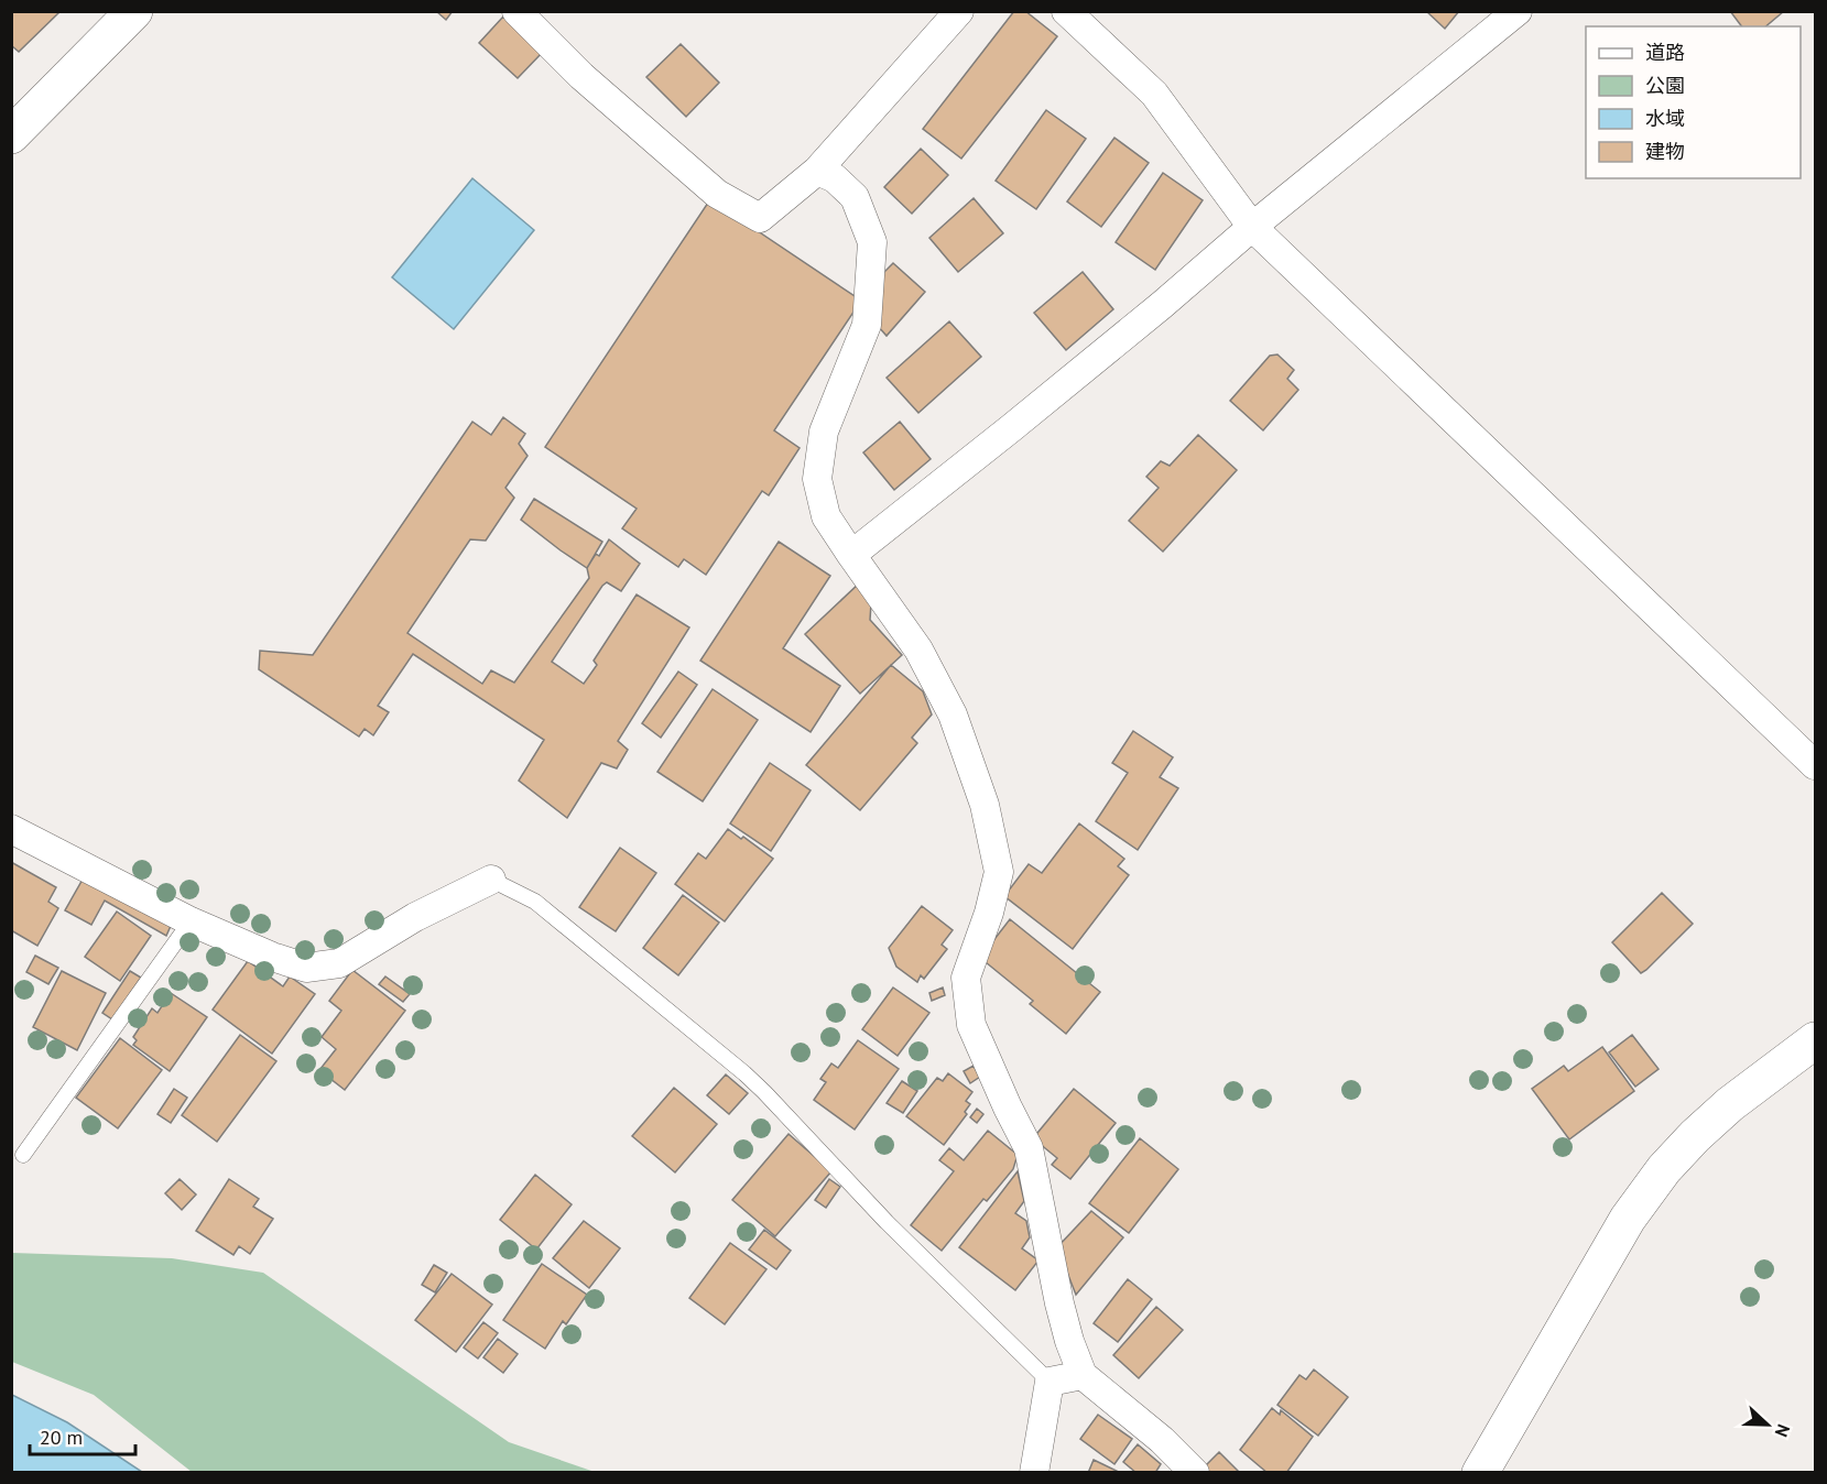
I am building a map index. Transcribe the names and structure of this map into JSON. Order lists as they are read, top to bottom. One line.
{"legend":["道路","公園","水域","建物"],"scale_bar":"20 m","north":"right"}
